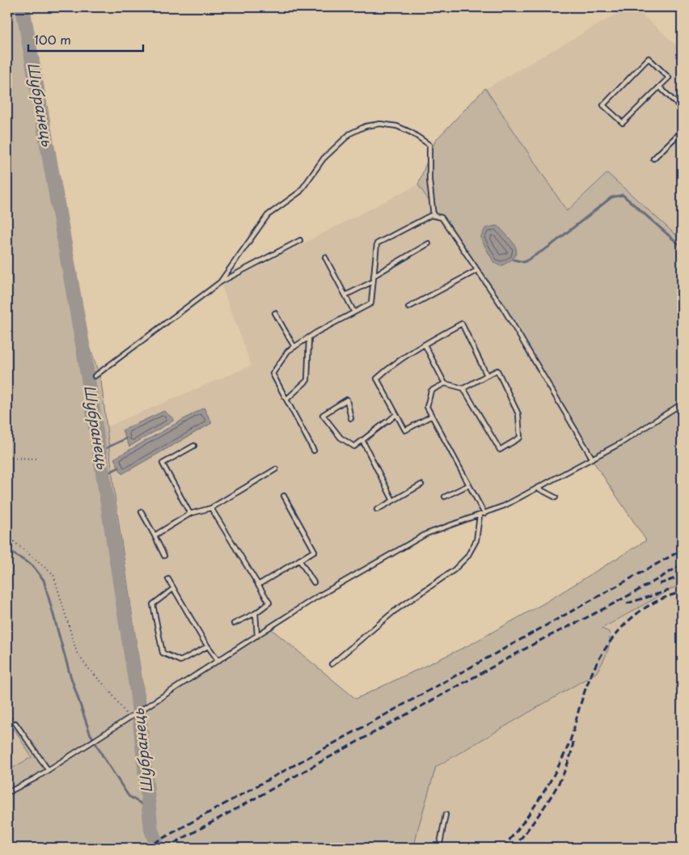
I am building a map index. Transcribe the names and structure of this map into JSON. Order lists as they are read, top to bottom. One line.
{"water":["Шубранець"],"scale_bar":"100 m"}
